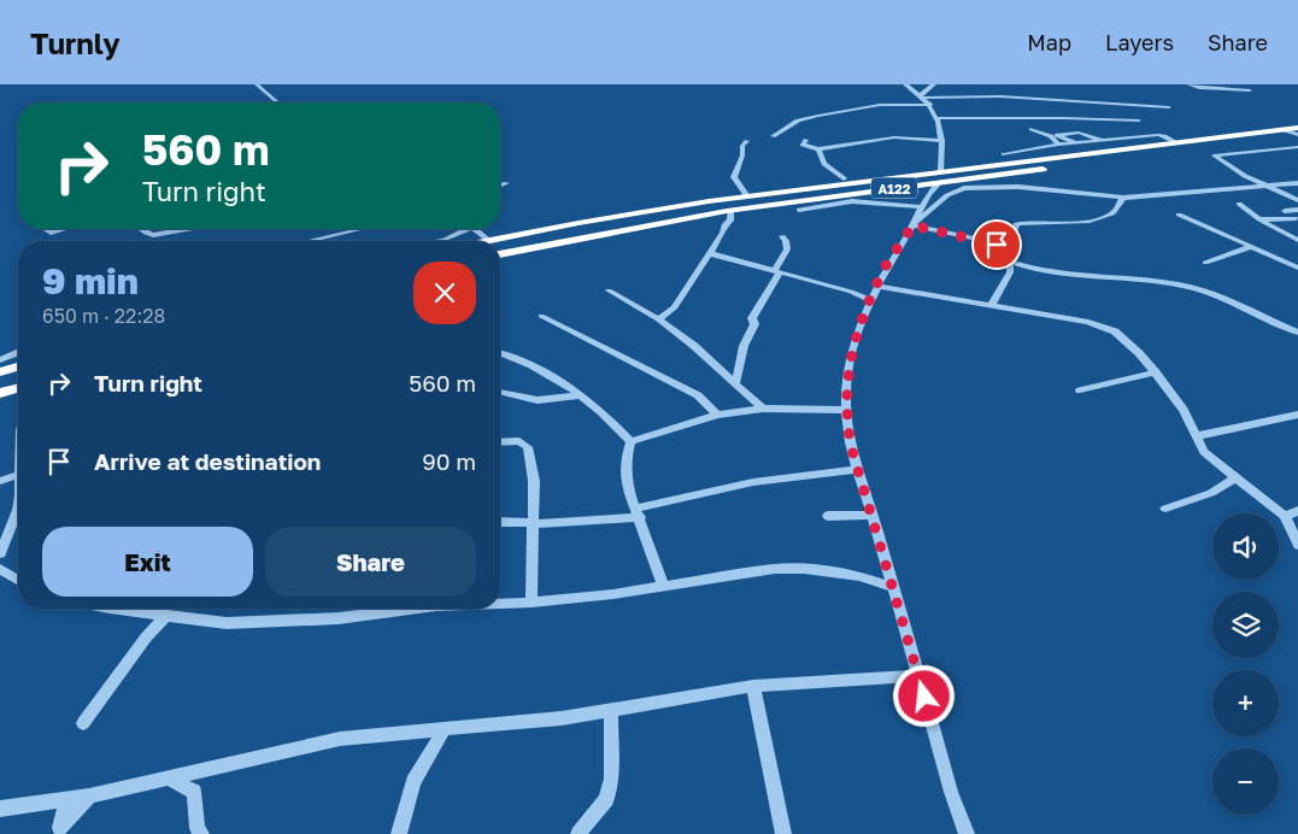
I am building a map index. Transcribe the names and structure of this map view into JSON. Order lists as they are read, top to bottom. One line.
{"streets":{"highway":["A122"]},"page":{"header":"Turnly","nav":["Map","Layers","Share"],"turn":["560 m","Turn right"],"heading":["9 min","650 m · 22:28"],"list":[{"name":"Turn right","value":"560 m"},{"name":"Arrive at destination","value":"90 m"}],"map_buttons":["+","−"],"buttons":["Exit","Share"]}}
